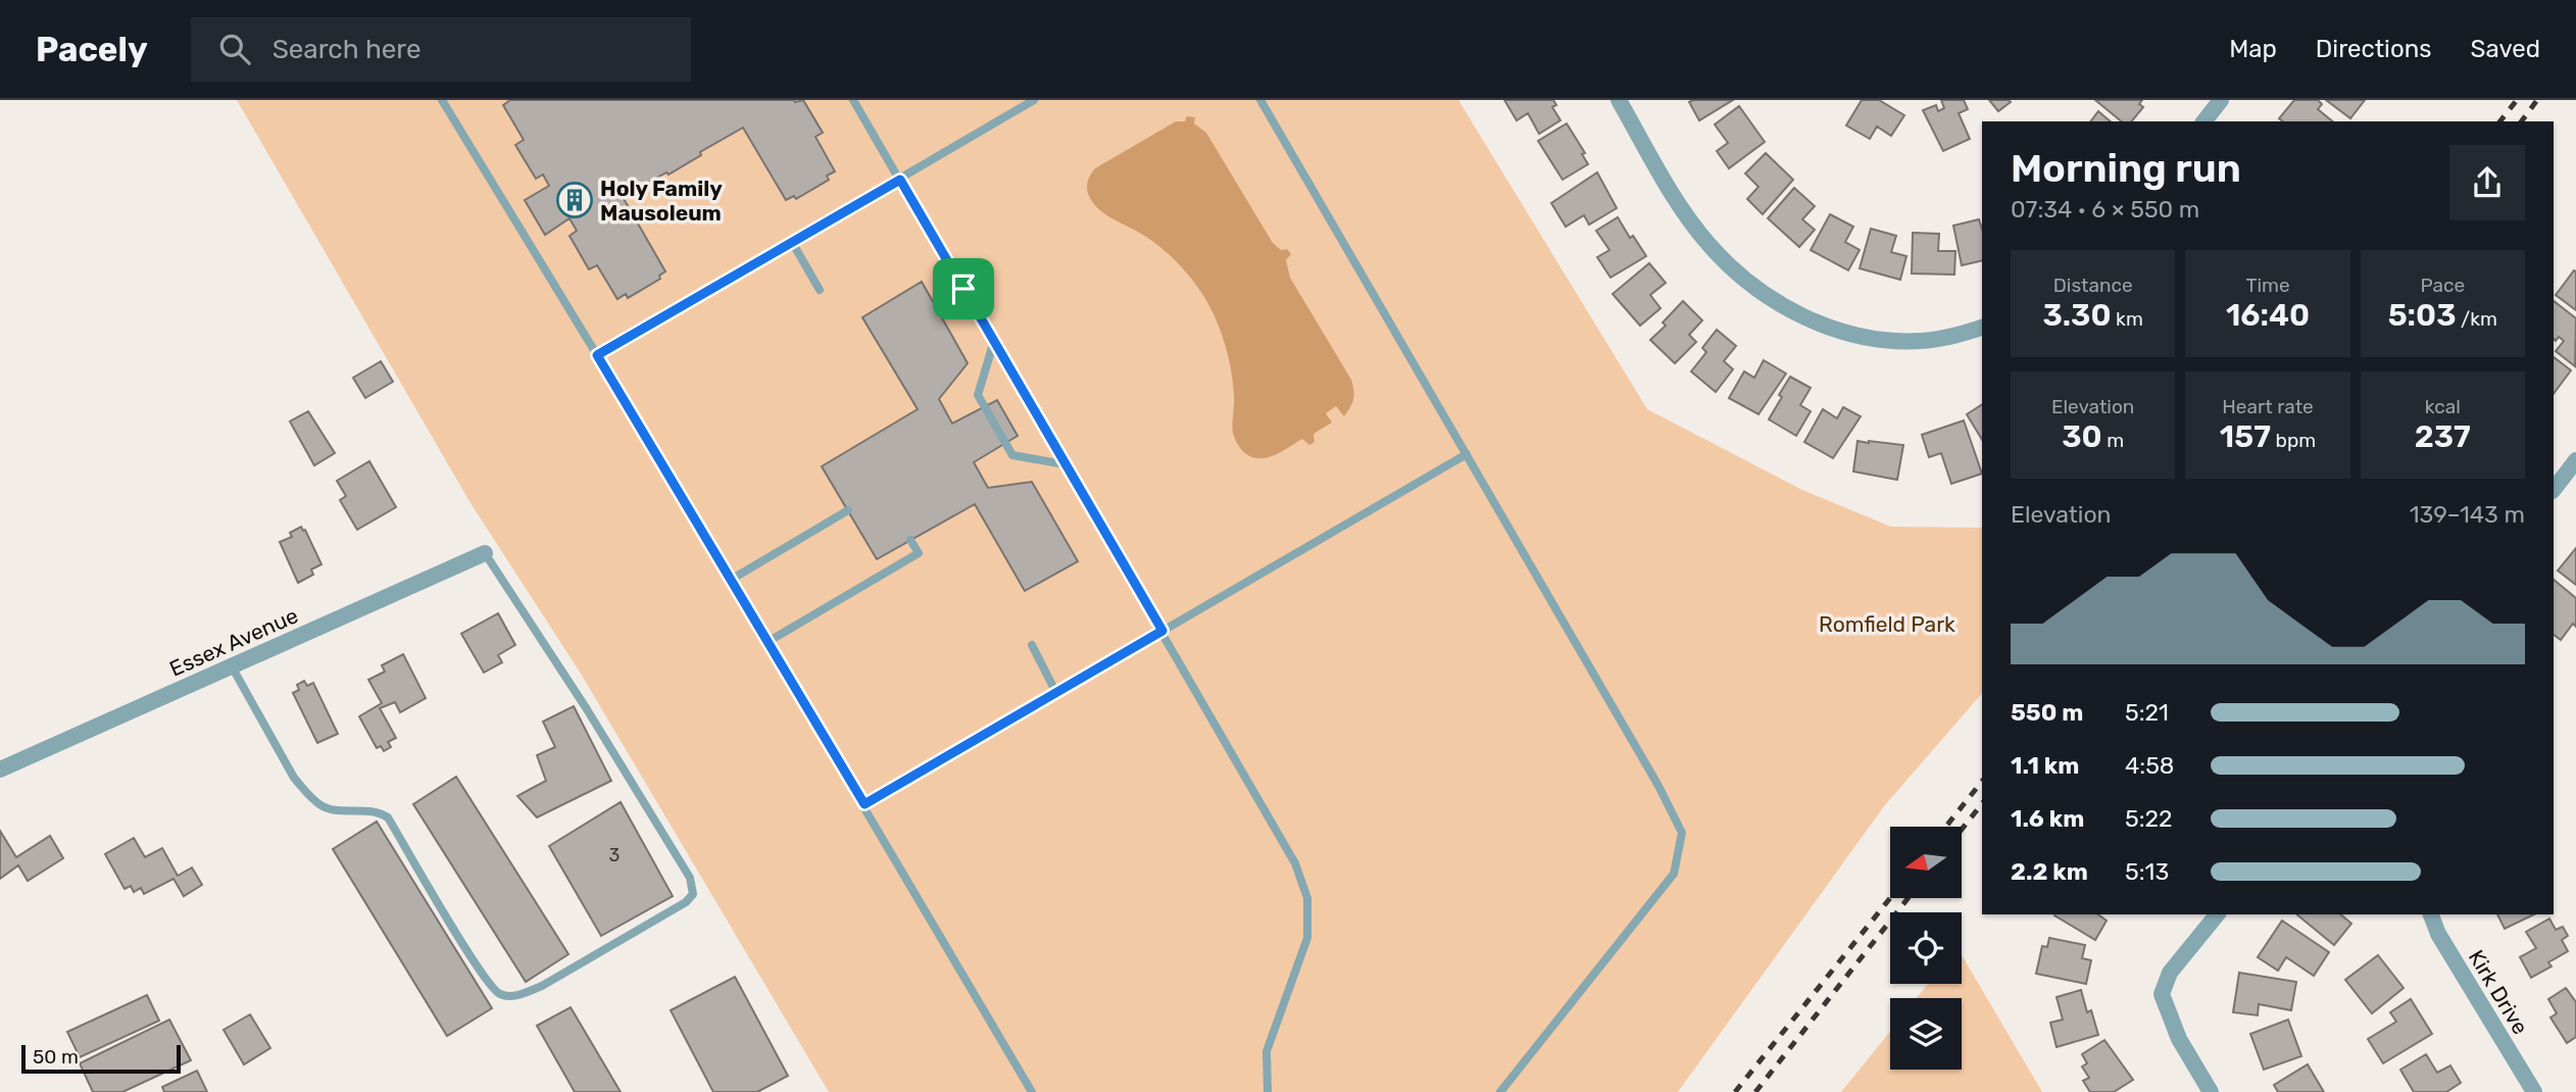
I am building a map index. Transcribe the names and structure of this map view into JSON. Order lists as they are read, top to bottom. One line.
{"streets":{"street":["Essex Avenue","Kirk Drive"]},"parks":["Romfield Park"],"places":{"building":["Holy Family Mausoleum"]},"house_numbers":["3"],"scale_bar":"50 m","north":"left","page":{"header":"Pacely","search":"Search here","nav":["Map","Directions","Saved"],"heading":["Morning run","07:34 · 6 × 550 m"],"stats":[["Distance","3.30 km"],["Time","16:40"],["Pace","5:03 /km"],["Elevation","30 m"],["Heart rate","157 bpm"],["kcal","237"]],"chart":["Elevation","139–143 m"],"list":[{"name":"550 m","note":"5:21"},{"name":"1.1 km","note":"4:58"},{"name":"1.6 km","note":"5:22"},{"name":"2.2 km","note":"5:13"}],"scale":"50 m"}}
